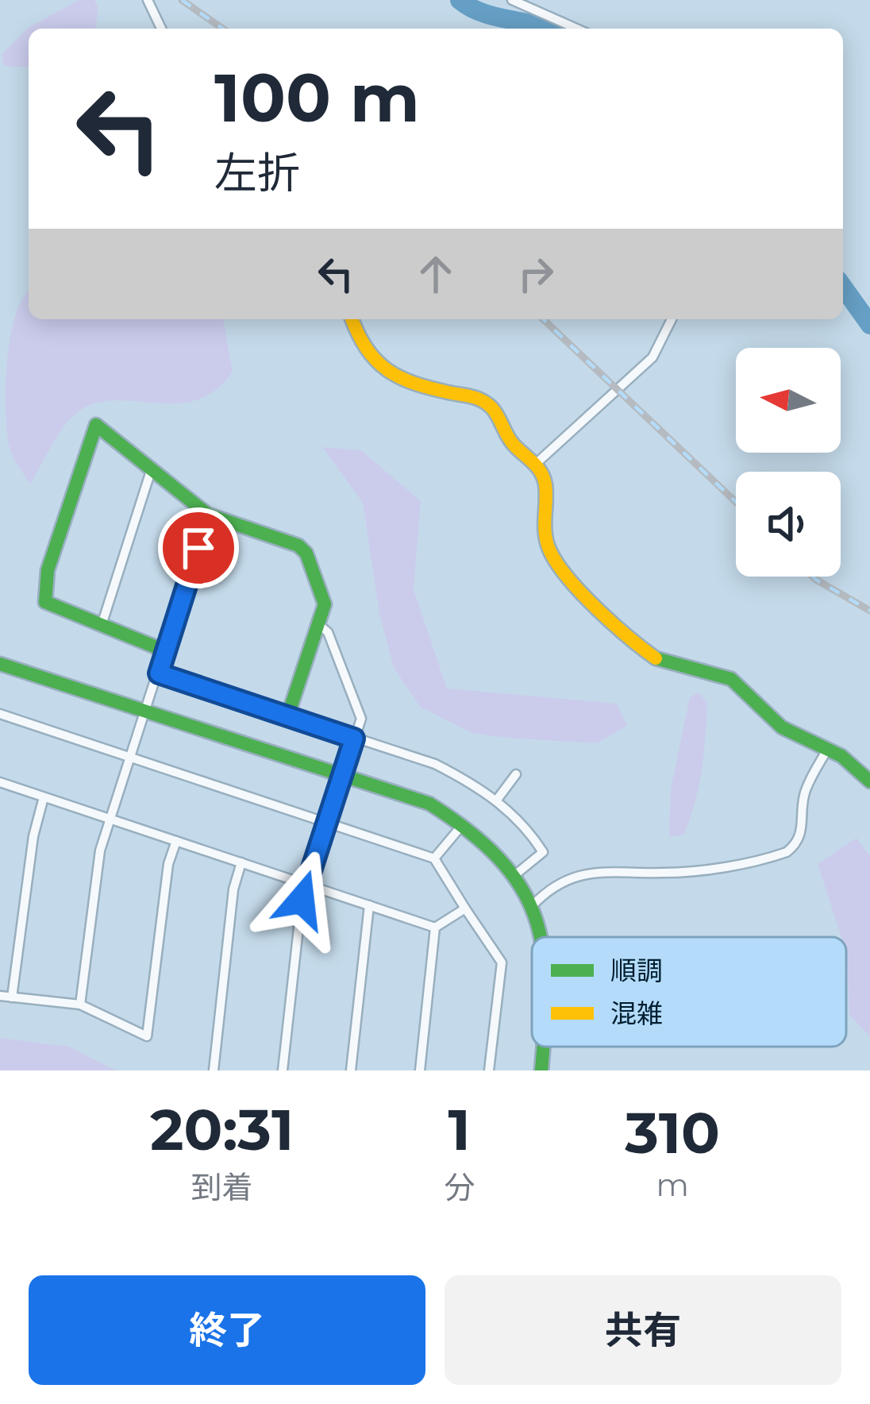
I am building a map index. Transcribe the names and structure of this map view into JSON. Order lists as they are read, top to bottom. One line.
{"legend":["順調","混雑"],"north":"left","page":{"turn":["100 m","左折"],"eta":["20:31","到着","1","分","310","m"],"buttons":["終了","共有"]}}
